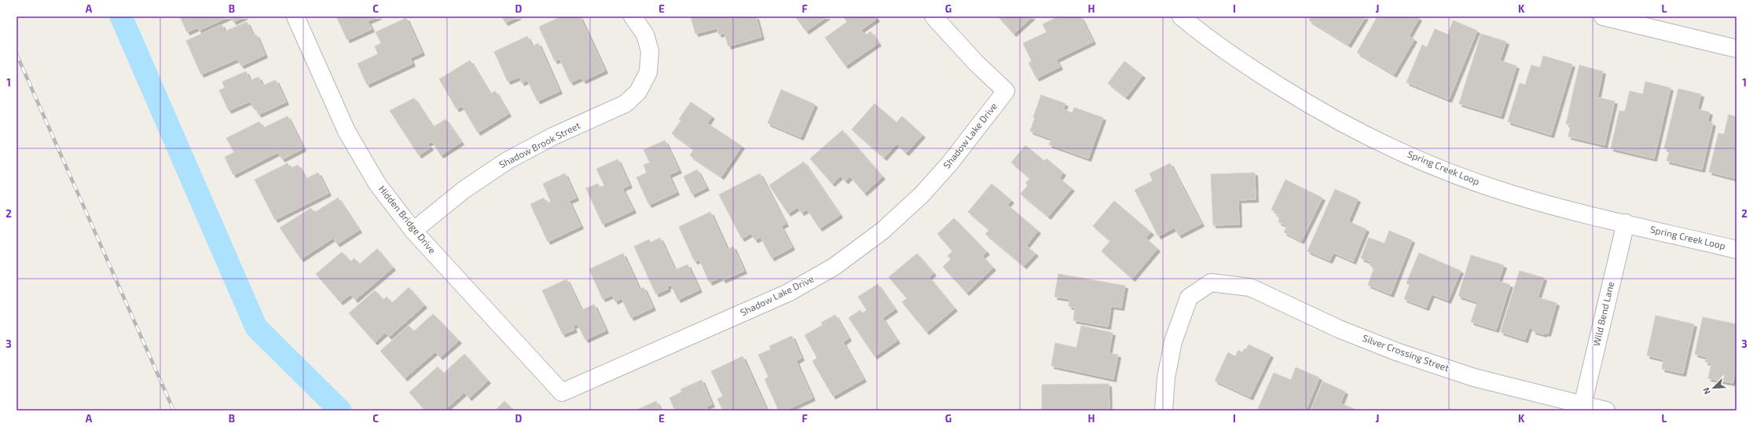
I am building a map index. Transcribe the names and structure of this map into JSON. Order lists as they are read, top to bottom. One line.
{"streets":{"street":["Shadow Lake Drive","Shadow Brook Street","Spring Creek Loop","Hidden Bridge Drive","Wild Bend Lane","Silver Crossing Street"]},"crossings":[["Shadow Lake Drive","Hidden Bridge Drive"],["Shadow Brook Street","Hidden Bridge Drive"],["Spring Creek Loop","Wild Bend Lane"],["Wild Bend Lane","Silver Crossing Street"]],"north":"bottom left","grid":{"columns":["A","B","C","D","E","F","G","H","I","J","K","L"],"rows":["1","2","3"]}}
